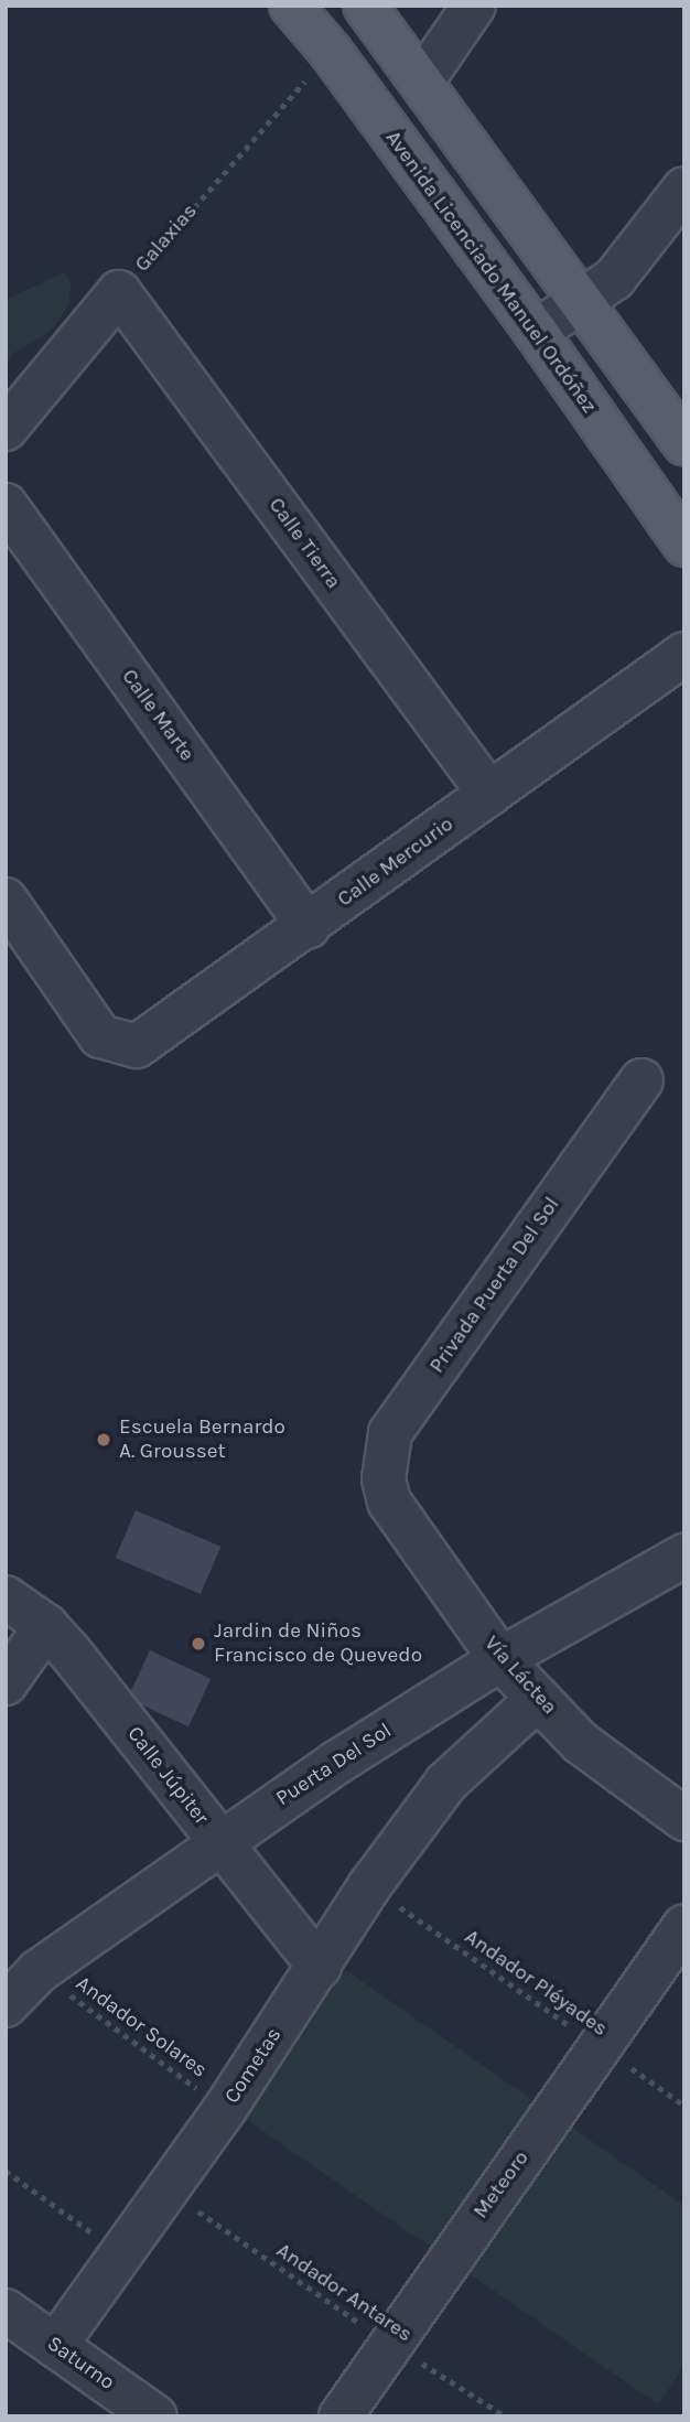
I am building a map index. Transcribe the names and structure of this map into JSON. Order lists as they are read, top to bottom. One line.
{"streets":{"main road":["Avenida Licenciado Manuel Ordóñez"],"street":["Galaxias","Calle Tierra","Calle Marte","Calle Mercurio","Privada Puerta Del Sol","Vía Láctea","Puerta Del Sol","Calle Júpiter","Cometas","Meteoro","Saturno"],"path":["Andador Pléyades","Andador Solares","Andador Antares"]},"crossings":[["Galaxias","Avenida Licenciado Manuel Ordóñez"],["Galaxias","Calle Tierra"],["Calle Tierra","Calle Mercurio"],["Calle Marte","Calle Mercurio"],["Privada Puerta Del Sol","Vía Láctea"],["Vía Láctea","Puerta Del Sol"],["Vía Láctea","Cometas"],["Puerta Del Sol","Calle Júpiter"],["Puerta Del Sol","Andador Solares"],["Calle Júpiter","Cometas"],["Andador Pléyades","Cometas"],["Andador Pléyades","Meteoro"],["Andador Solares","Cometas"],["Cometas","Andador Antares"],["Cometas","Saturno"],["Meteoro","Andador Antares"]],"places":["Escuela Bernardo A. Grousset","Jardin de Niños Francisco de Quevedo"]}
